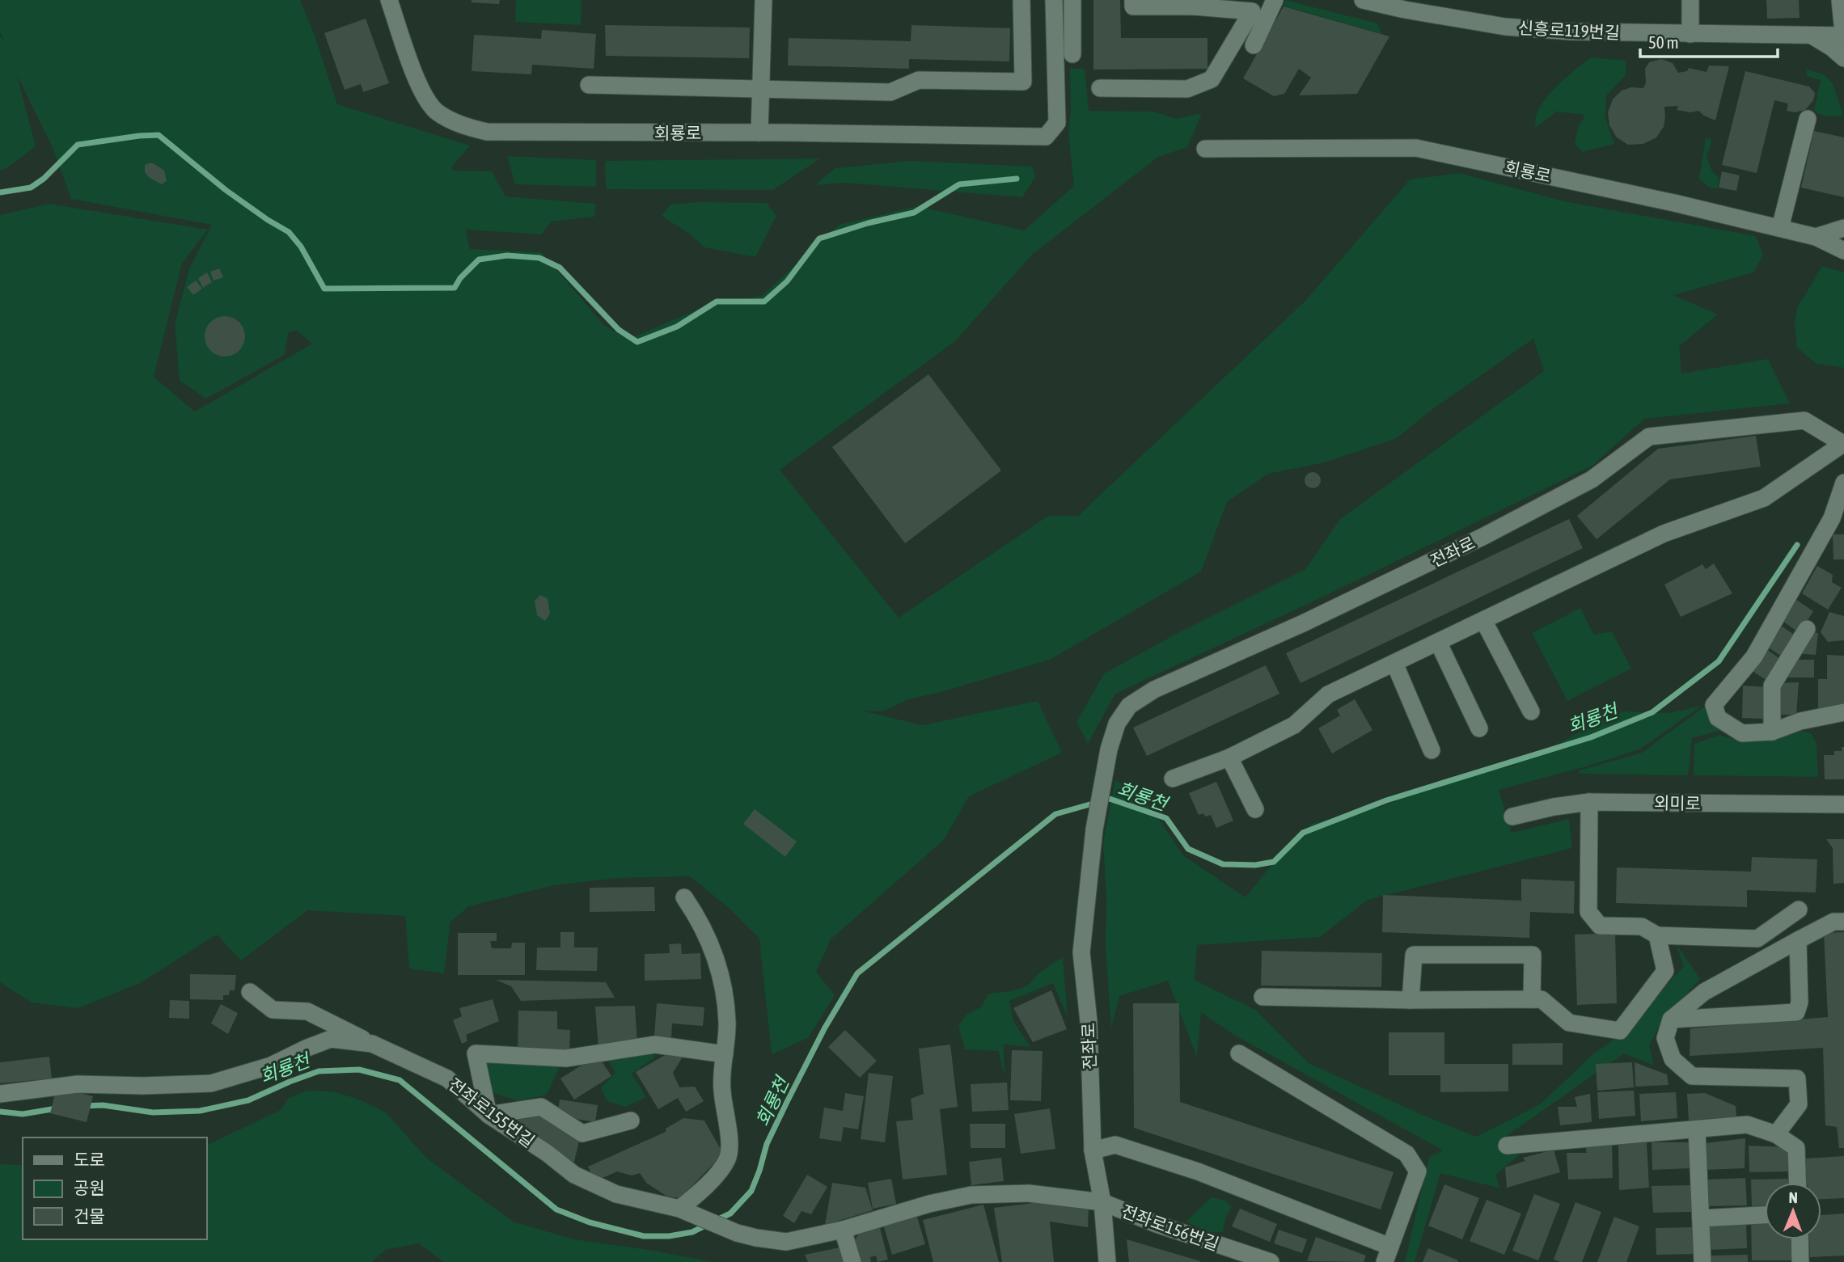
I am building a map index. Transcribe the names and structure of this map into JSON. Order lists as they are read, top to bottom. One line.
{"streets":{"street":["신흥로119번길","회룡로","전좌로","외미로","전좌로155번길","전좌로156번길"]},"crossings":[["전좌로","전좌로155번길"],["전좌로","전좌로156번길"],["전좌로155번길","전좌로156번길"]],"water":["회룡천"],"legend":["도로","공원","건물"],"scale_bar":"50 m","north":"top"}
